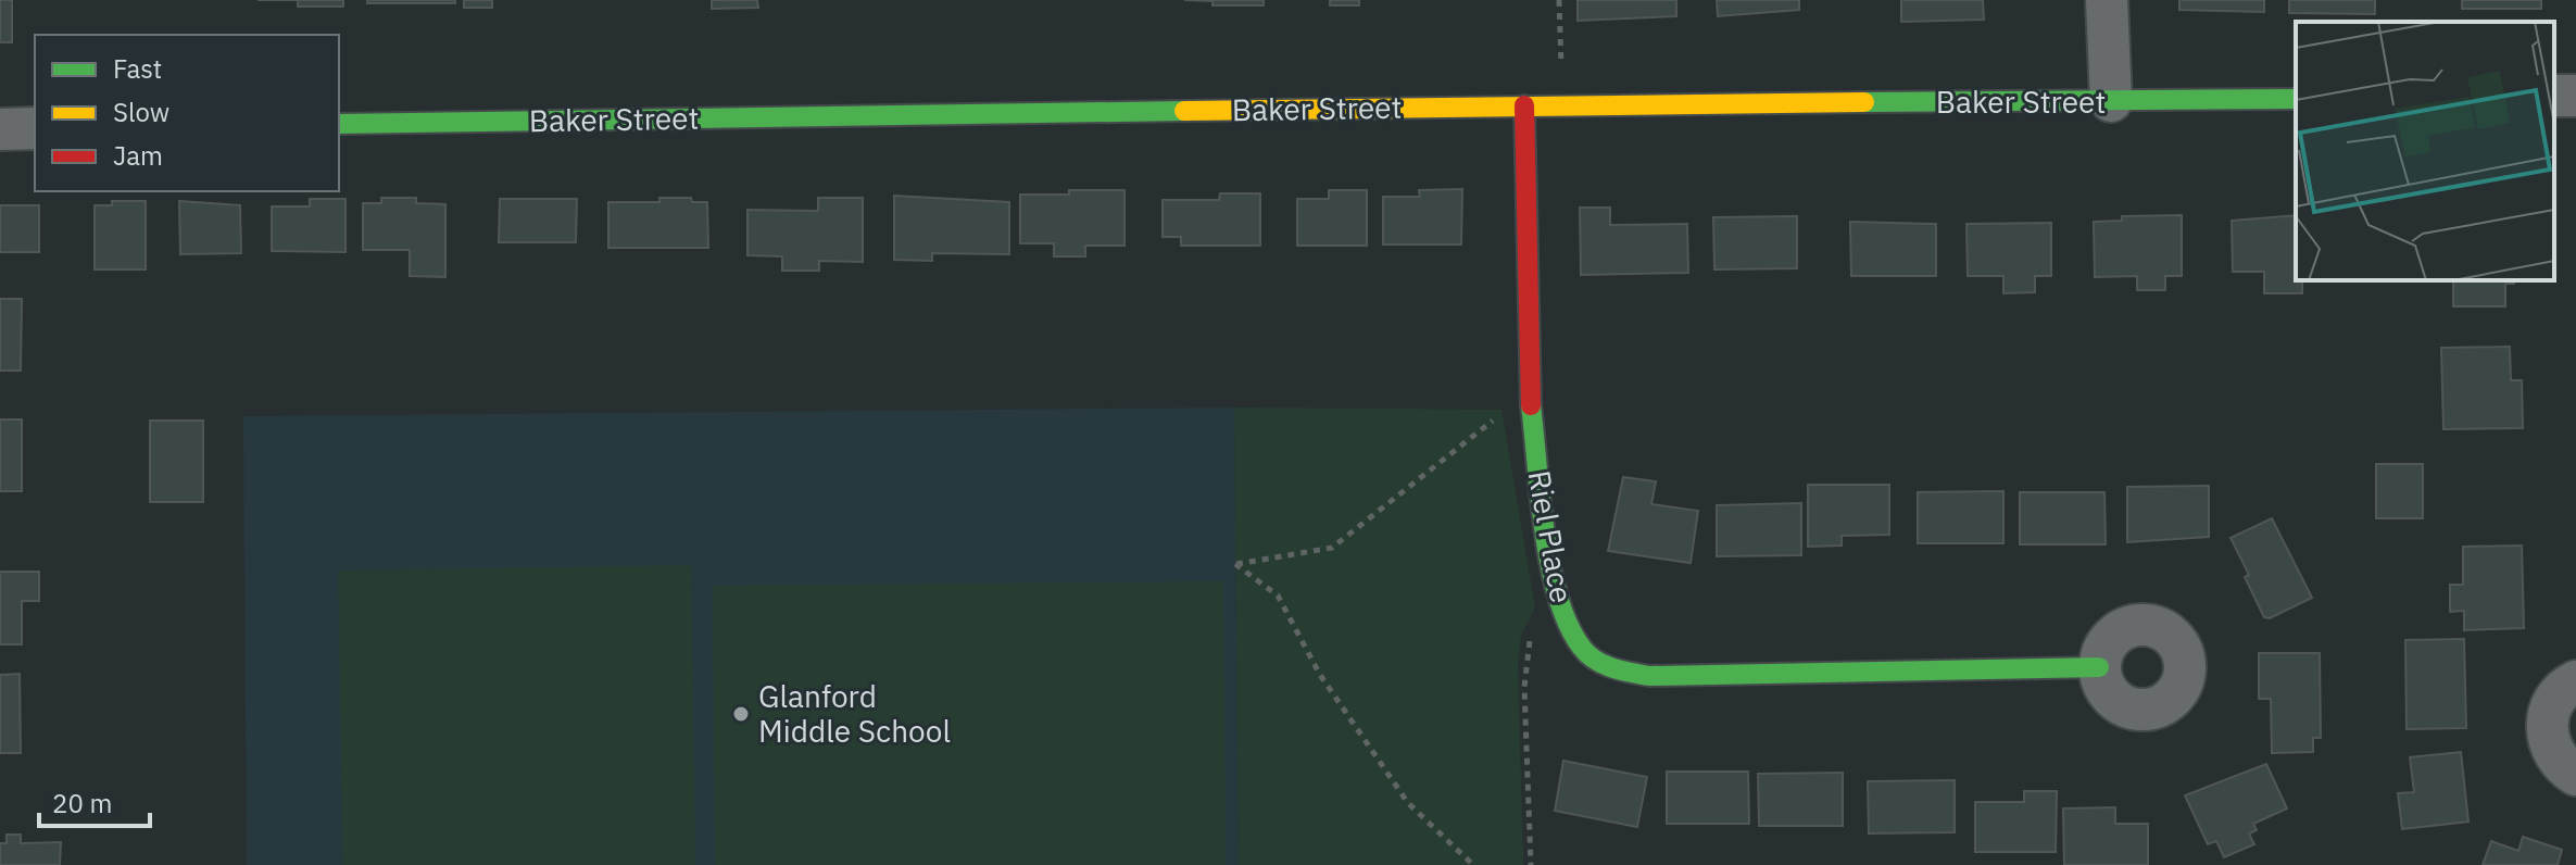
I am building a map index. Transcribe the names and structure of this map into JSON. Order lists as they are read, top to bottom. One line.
{"streets":{"street":["Baker Street","Riel Place"]},"crossings":[["Baker Street","Riel Place"]],"places":["Glanford Middle School"],"legend":["Fast","Slow","Jam"],"scale_bar":"20 m"}
